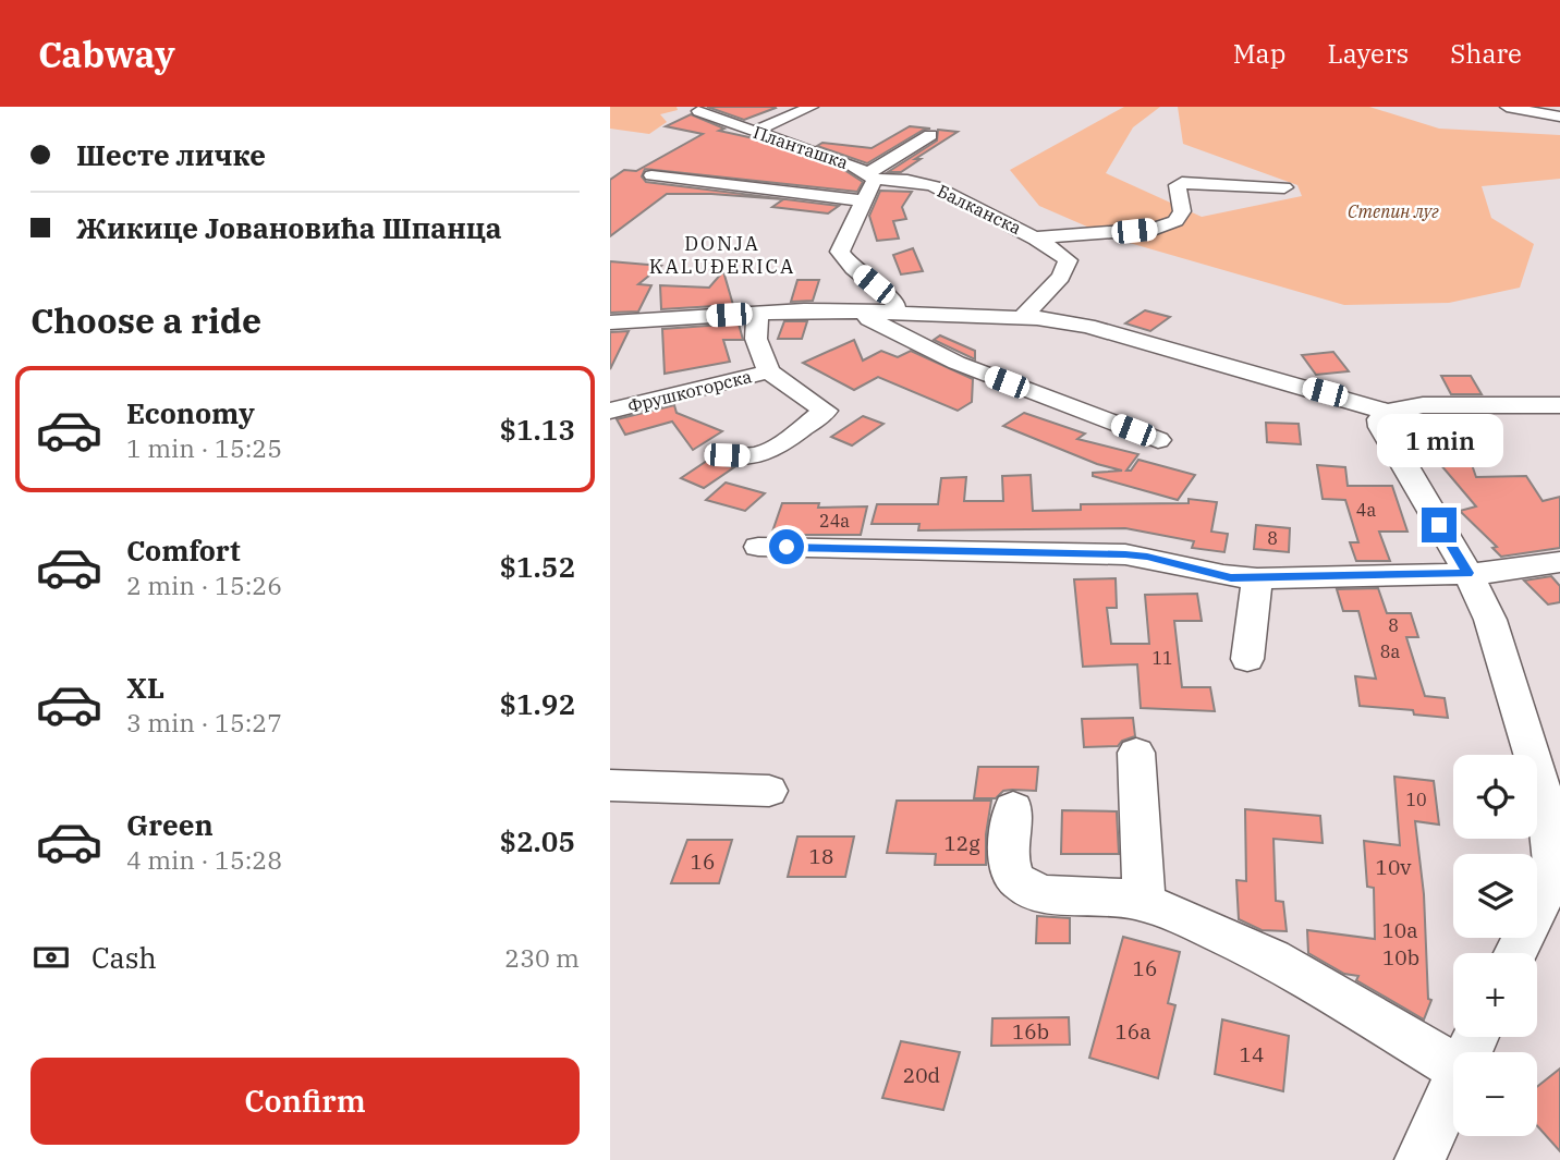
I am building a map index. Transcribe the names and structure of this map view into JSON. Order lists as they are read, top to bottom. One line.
{"streets":{"street":["Планташка","Балканска","Фрушкогорска"]},"crossings":[["Планташка","Балканска"]],"districts":["DONJA KALUĐERICA"],"parks":["Степин луг"],"house_numbers":["4a","24a","8","8","8a","11","10","12g","18","16","10v","10a","10b","16","16b","16a","14","20d"],"page":{"header":"Cabway","nav":["Map","Layers","Share"],"banner":["Шесте личке","Жикице Јовановића Шпанца"],"heading":"Choose a ride","list":[{"name":"Economy","note":"1 min · 15:25","value":"$1.13"},{"name":"Comfort","note":"2 min · 15:26","value":"$1.52"},{"name":"XL","note":"3 min · 15:27","value":"$1.92"},{"name":"Green","note":"4 min · 15:28","value":"$2.05"}],"bubble":"1 min","map_buttons":["+","−"],"pay":["Cash","230 m"],"buttons":"Confirm"}}
